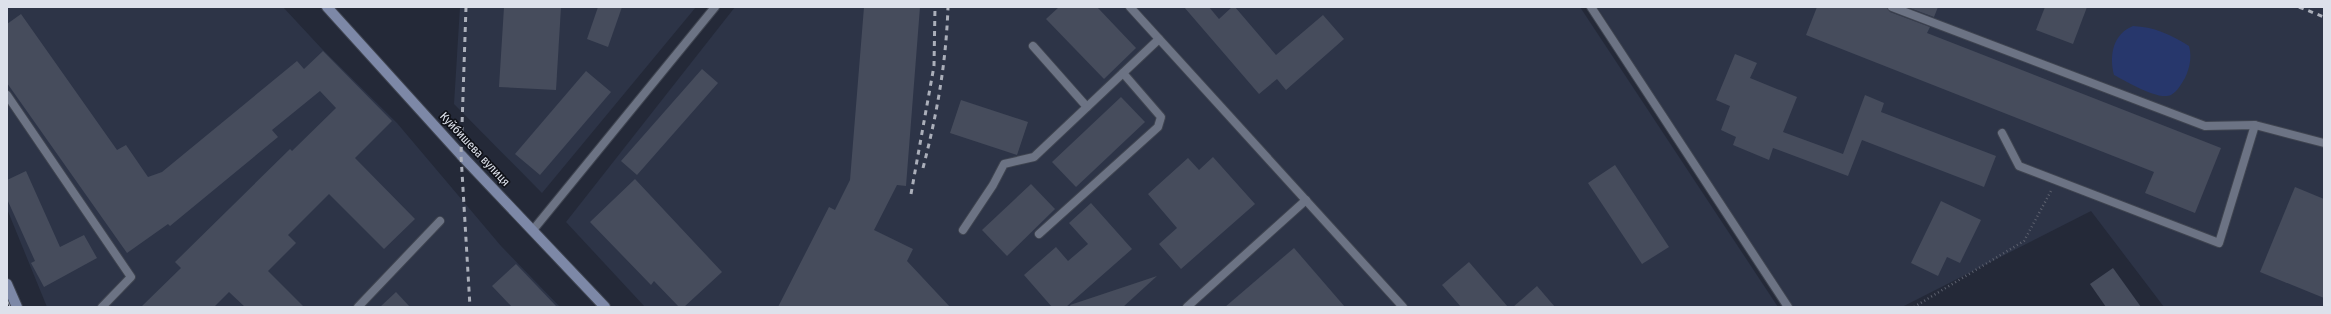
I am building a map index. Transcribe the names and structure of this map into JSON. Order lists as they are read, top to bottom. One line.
{"streets":{"main road":["Куйбишева вулиця"]}}
